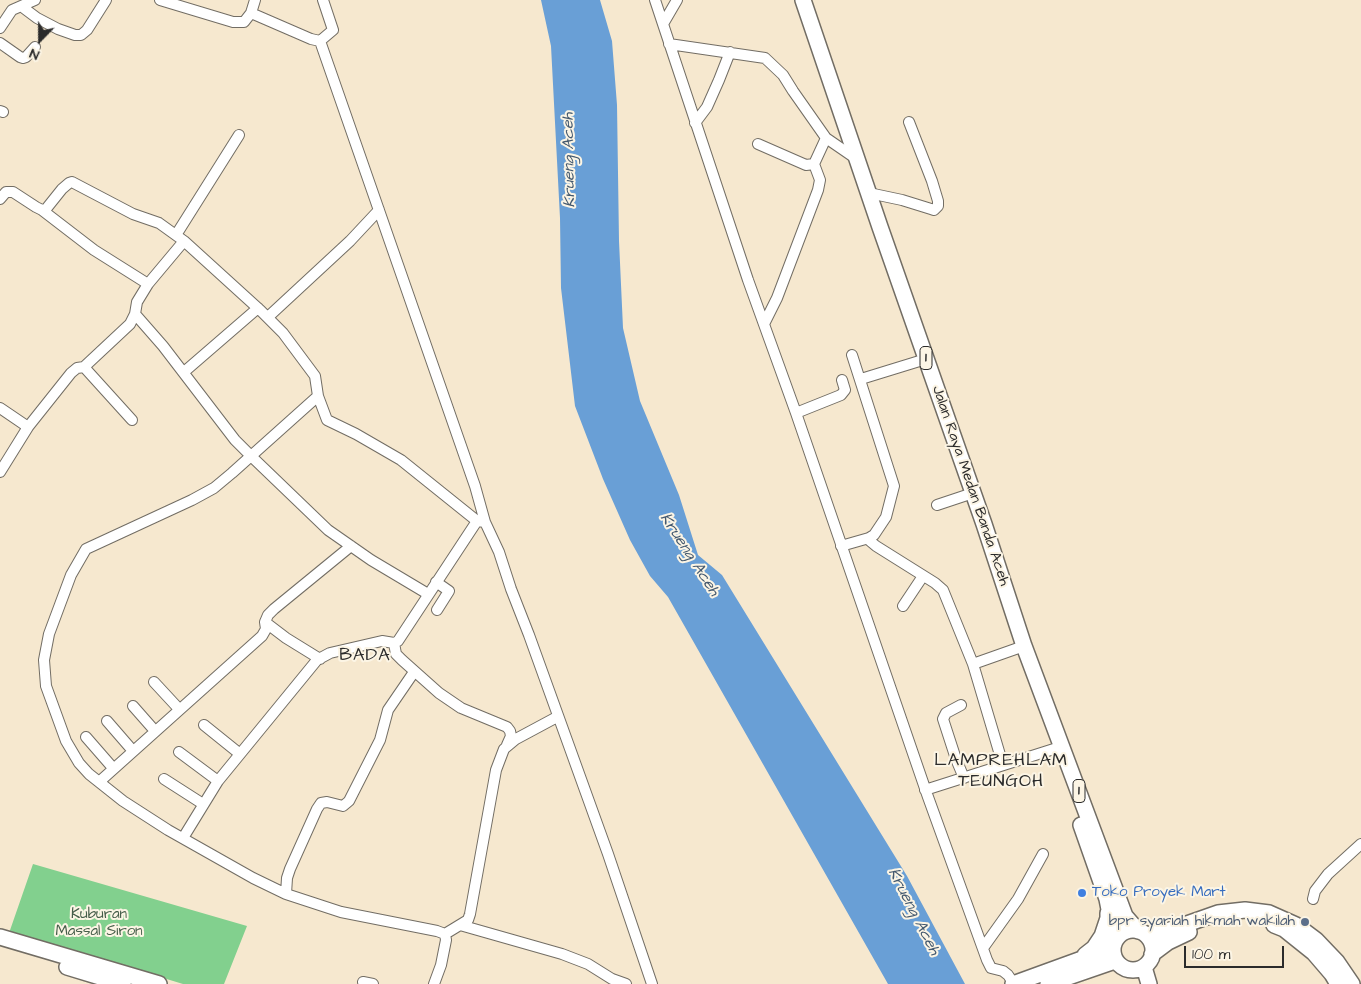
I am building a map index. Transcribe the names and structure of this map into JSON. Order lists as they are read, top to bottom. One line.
{"streets":{"highway":["1","Jalan Raya Medan Banda Aceh"]},"crossings":[["1","Jalan Raya Medan Banda Aceh"]],"districts":["BADA","LAMPREHLAM TEUNGOH"],"water":["Krueng Aceh"],"parks":["Kuburan Massal Siron"],"places":["Toko Proyek Mart","bpr syariah hikmah wakilah"],"scale_bar":"100 m","north":"bottom"}
